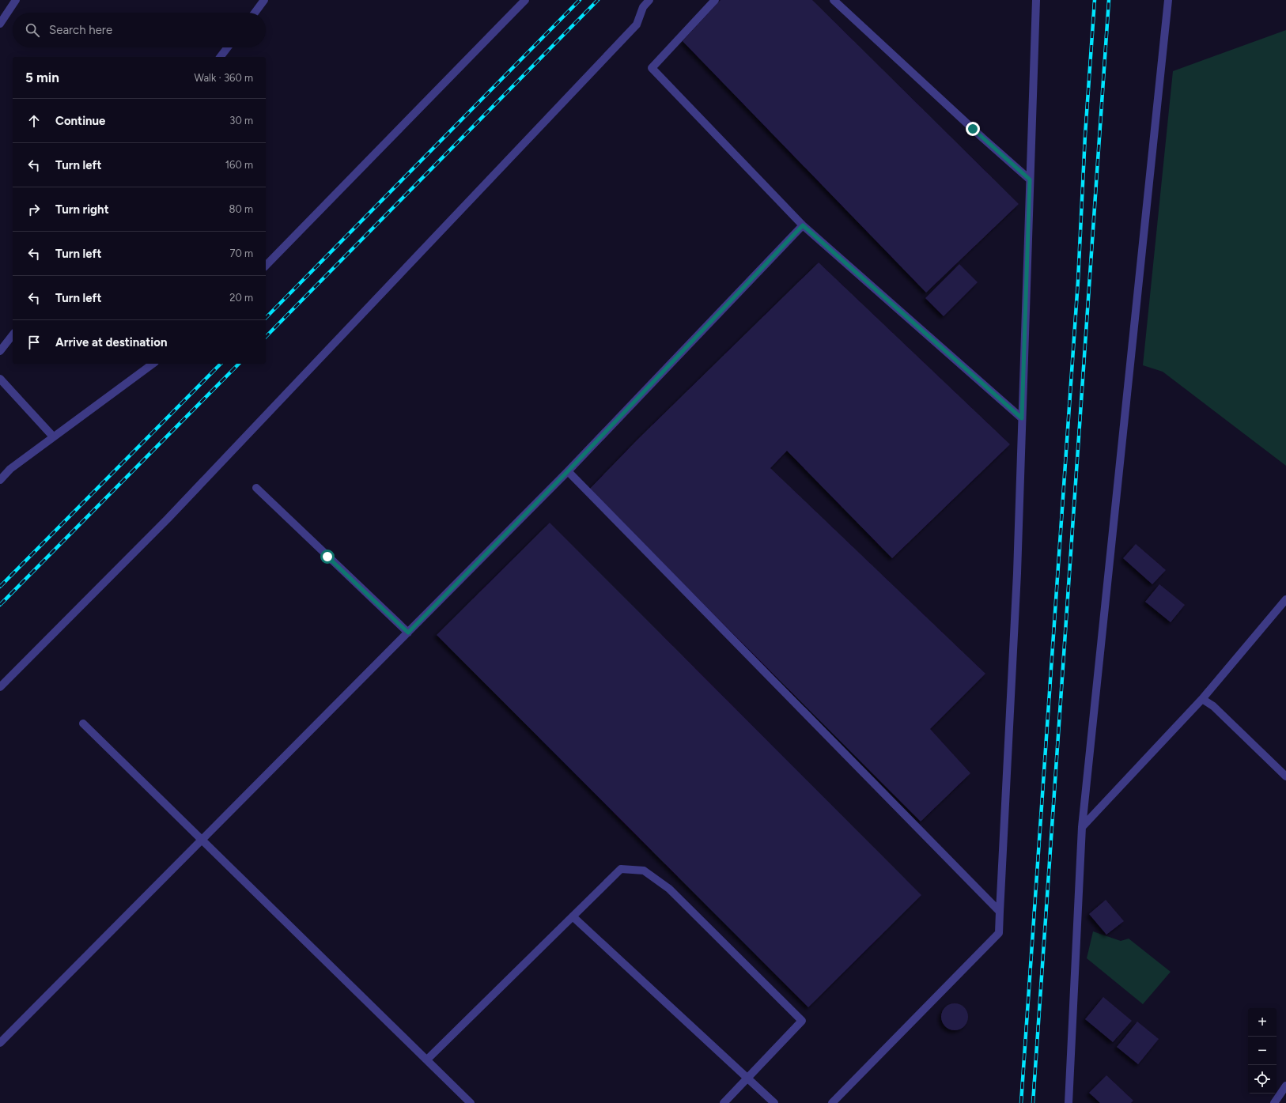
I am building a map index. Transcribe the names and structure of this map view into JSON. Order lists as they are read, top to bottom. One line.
{"page":{"search":"Search here","heading":["5 min","Walk · 360 m"],"list":[["Continue","30 m"],["Turn left","160 m"],["Turn right","80 m"],["Turn left","70 m"],["Turn left","20 m"],"Arrive at destination"],"map_buttons":["+","−"]}}
